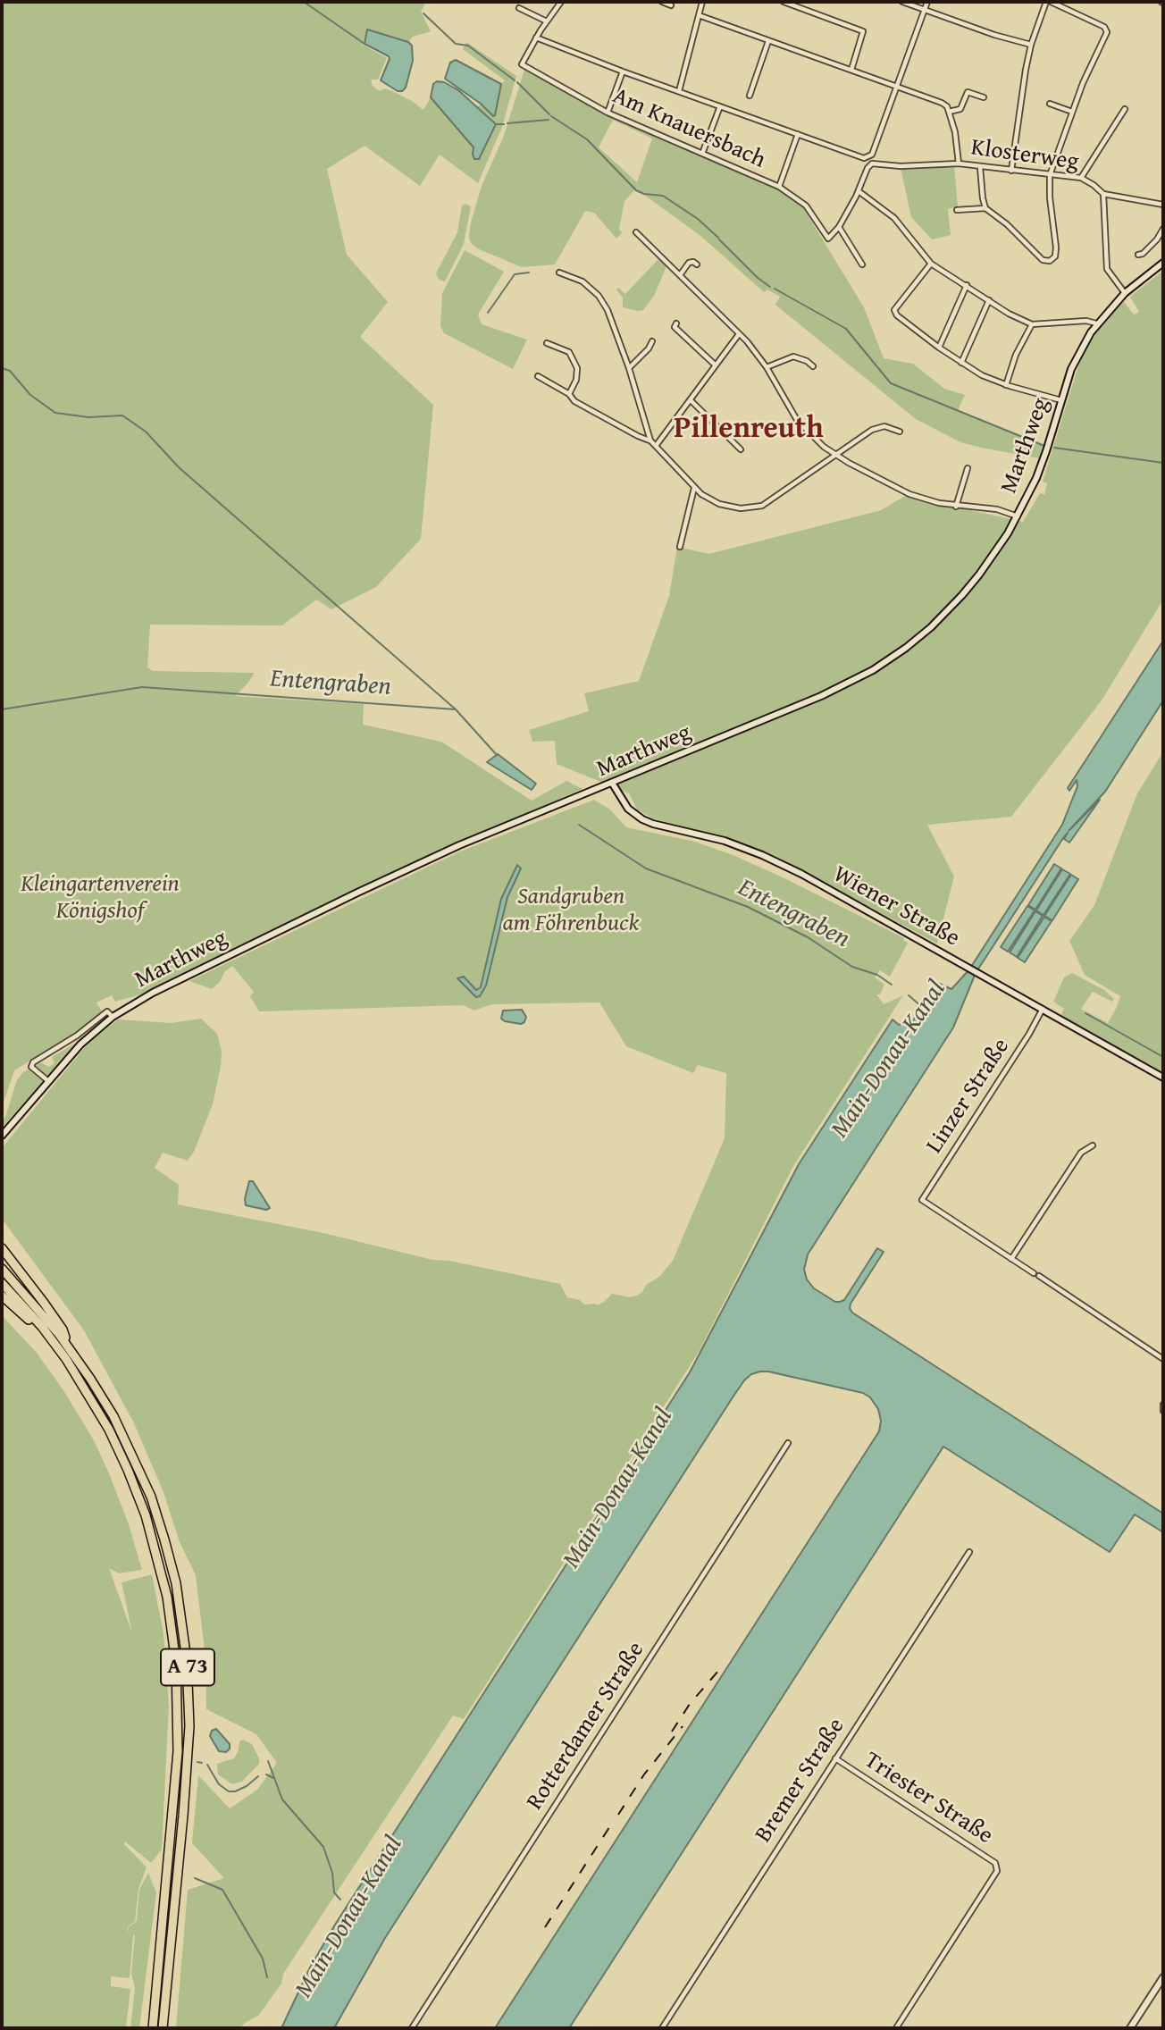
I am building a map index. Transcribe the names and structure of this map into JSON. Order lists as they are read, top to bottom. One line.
{"streets":{"highway":["A 73"],"main road":["Marthweg","Wiener Straße"],"street":["Am Knauersbach","Klosterweg","Linzer Straße","Rotterdamer Straße","Bremer Straße","Triester Straße"]},"crossings":[["Klosterweg","Marthweg"],["Marthweg","Wiener Straße"],["Wiener Straße","Linzer Straße"],["Bremer Straße","Triester Straße"]],"districts":["Pillenreuth"],"water":["Entengraben","Main-Donau-Kanal"],"parks":["Kleingartenverein Königshof","Sandgruben am Föhrenbuck"]}
